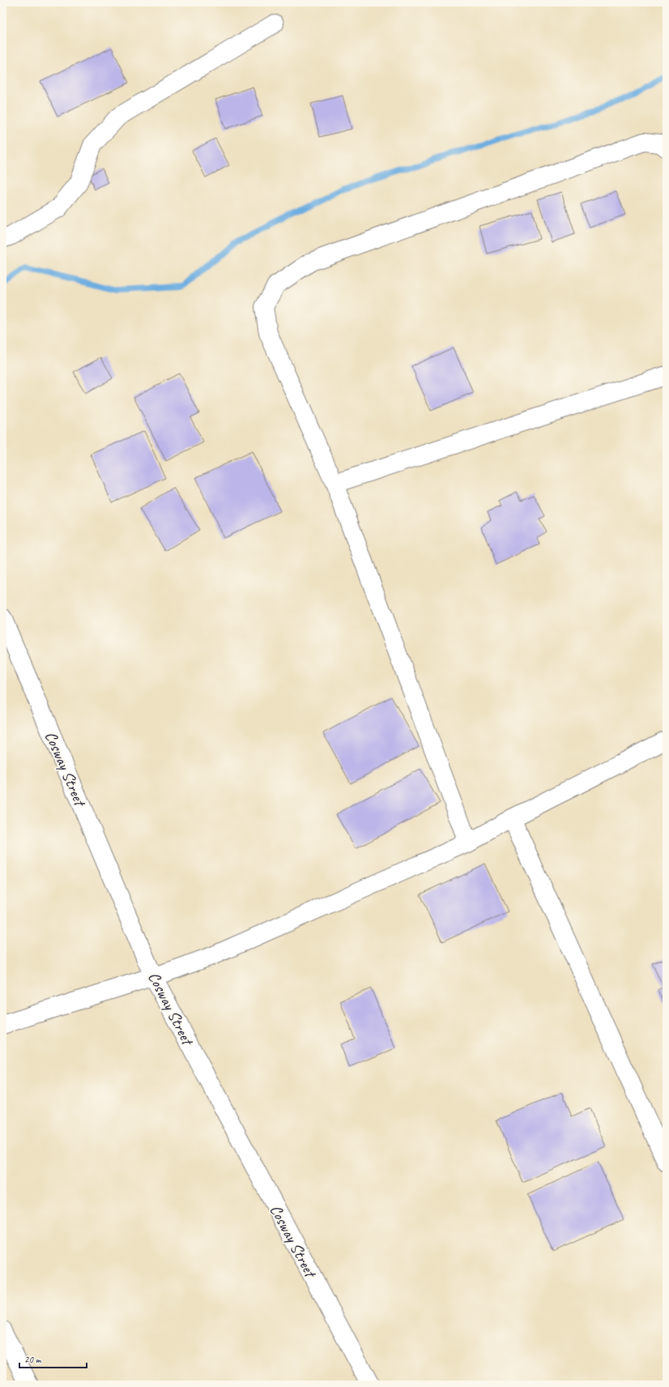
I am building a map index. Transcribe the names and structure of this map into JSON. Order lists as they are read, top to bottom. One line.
{"streets":{"street":["Cosway Street"]},"scale_bar":"20 m"}
